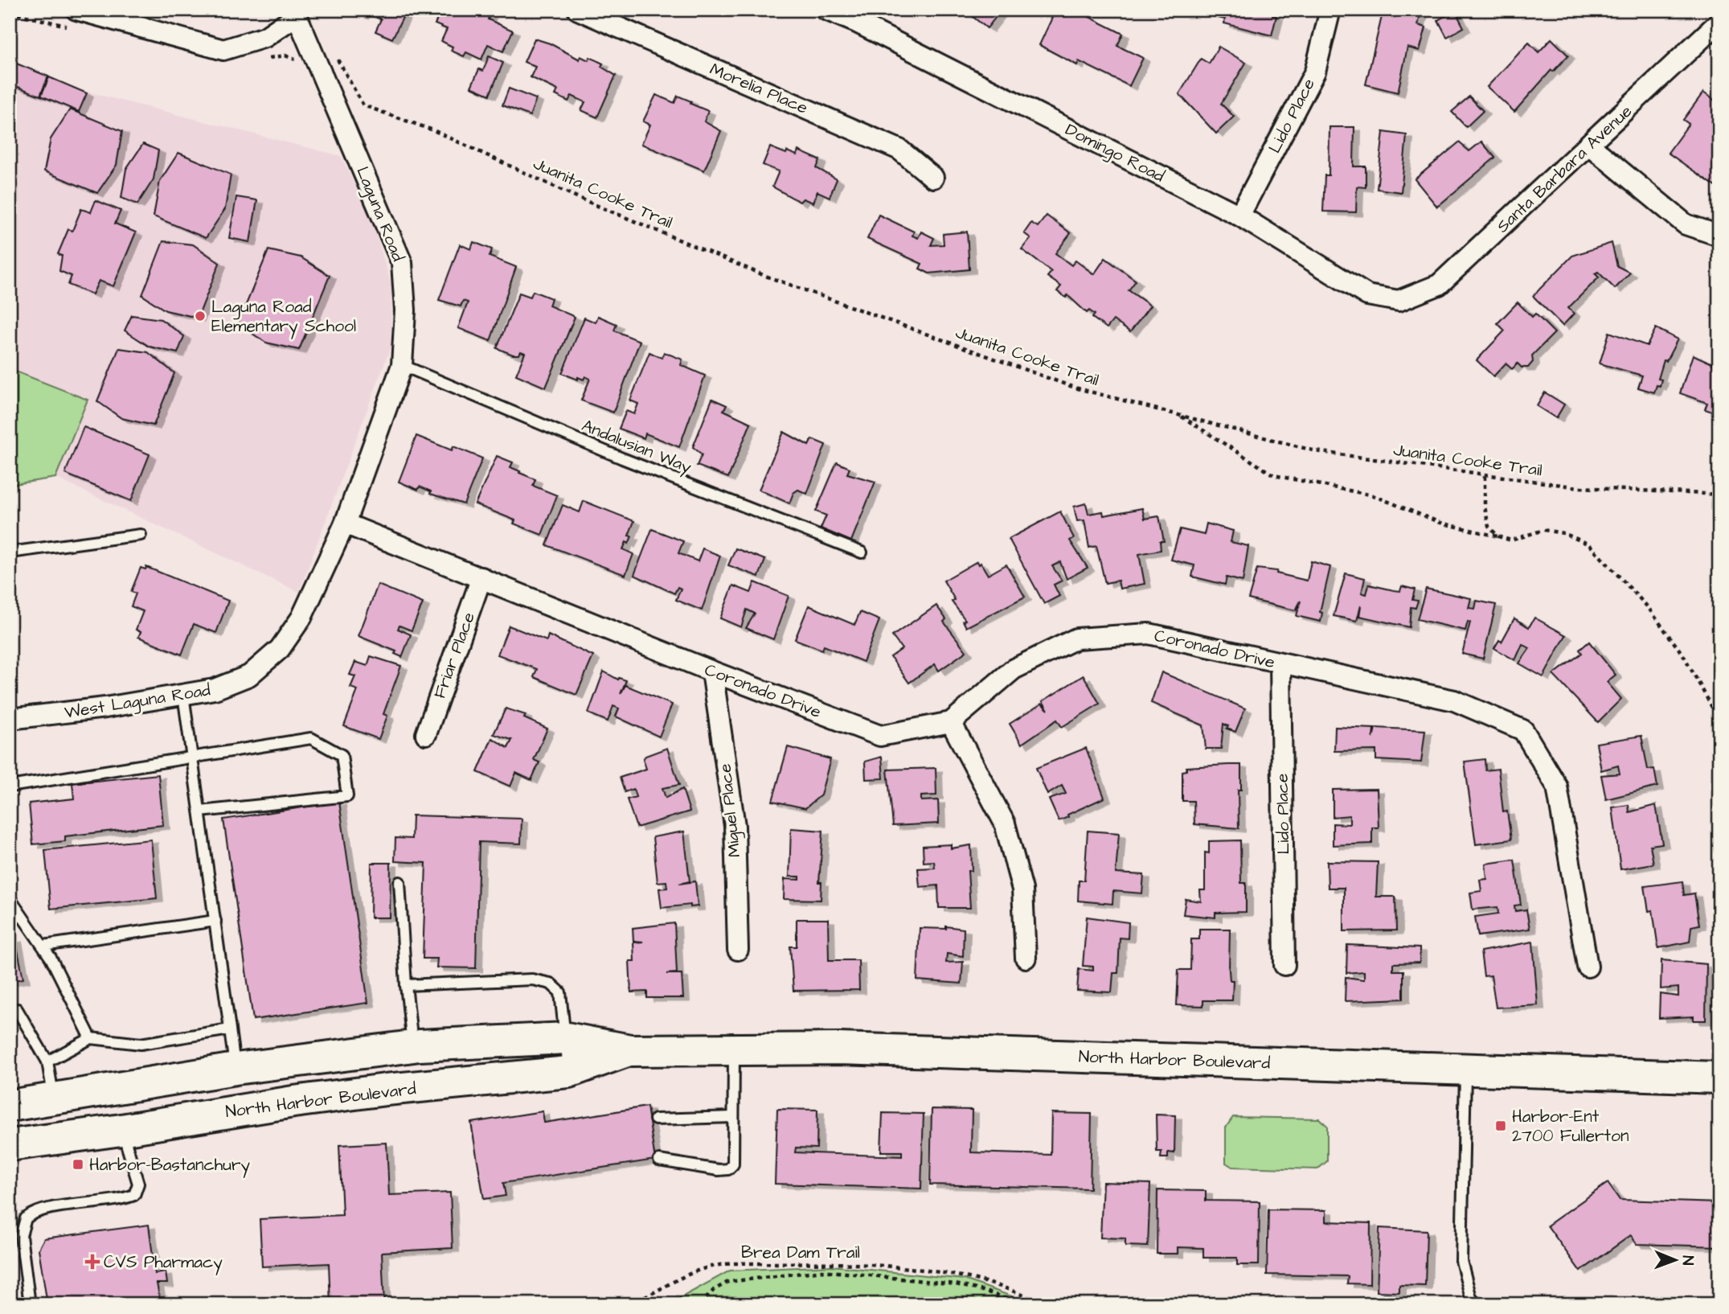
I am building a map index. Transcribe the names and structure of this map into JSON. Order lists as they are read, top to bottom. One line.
{"streets":{"main road":["North Harbor Boulevard"],"street":["Morelia Place","Lido Place","Domingo Road","Santa Barbara Avenue","Laguna Road","Coronado Drive","Friar Place","West Laguna Road","Miguel Place"],"lane":["Andalusian Way"],"path":["Juanita Cooke Trail","Brea Dam Trail"]},"crossings":[["Lido Place","Domingo Road"],["Lido Place","Coronado Drive"],["Domingo Road","Santa Barbara Avenue"],["Laguna Road","Andalusian Way"],["Laguna Road","Coronado Drive"],["Laguna Road","West Laguna Road"],["Coronado Drive","Friar Place"],["Coronado Drive","West Laguna Road"],["Coronado Drive","Miguel Place"]],"places":{"other":["Laguna Road Elementary School"],"transit":["Harbor-Ent 2700 Fullerton","Harbor-Bastanchury"],"health":["CVS Pharmacy"]},"north":"right"}
